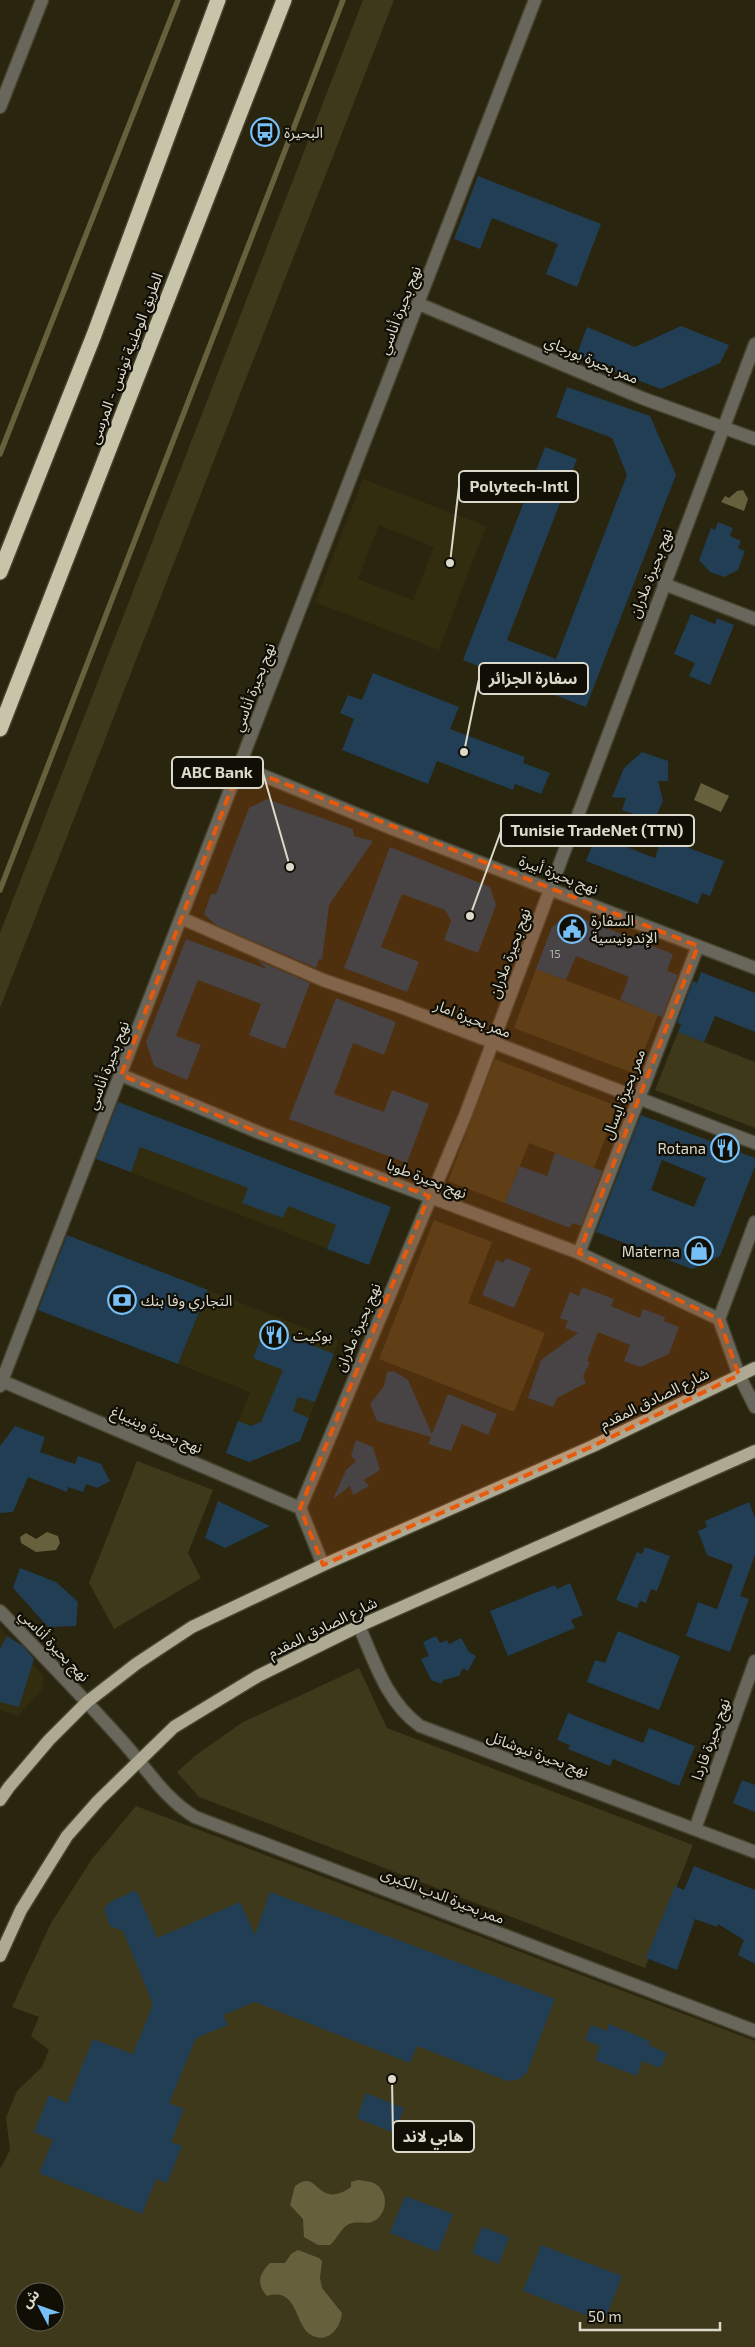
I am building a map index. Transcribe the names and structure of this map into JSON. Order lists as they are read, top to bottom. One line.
{"streets":{"highway":["الطريق الوطنية تونس - المرسى"],"main road":["شارع الصادق المقدم"],"street":["نهج بحيرة أناسي","ممر بحيرة بورجاي","نهج بحيرة ملاران","نهج بحيرة أبيرة","ممر بحيرة امار","ممر بحيرة ايسال","نهج بحيرة طوبا","نهج بحيرة وينيباغ","نهج بحيرة قاردا","نهج بحيرة نيوشاتل","ممر بحيرة الدب الكبرى"]},"crossings":[["نهج بحيرة أناسي","ممر بحيرة بورجاي"],["نهج بحيرة أناسي","نهج بحيرة أبيرة"],["نهج بحيرة أناسي","ممر بحيرة امار"],["نهج بحيرة أناسي","نهج بحيرة طوبا"],["نهج بحيرة أناسي","شارع الصادق المقدم"],["نهج بحيرة أناسي","نهج بحيرة وينيباغ"],["نهج بحيرة أناسي","ممر بحيرة الدب الكبرى"],["ممر بحيرة بورجاي","نهج بحيرة ملاران"],["نهج بحيرة ملاران","نهج بحيرة أبيرة"],["نهج بحيرة ملاران","ممر بحيرة امار"],["نهج بحيرة ملاران","نهج بحيرة طوبا"],["نهج بحيرة ملاران","نهج بحيرة وينيباغ"],["نهج بحيرة أبيرة","ممر بحيرة ايسال"],["ممر بحيرة امار","ممر بحيرة ايسال"],["ممر بحيرة ايسال","نهج بحيرة طوبا"],["شارع الصادق المقدم","نهج بحيرة نيوشاتل"],["شارع الصادق المقدم","ممر بحيرة الدب الكبرى"],["نهج بحيرة قاردا","نهج بحيرة نيوشاتل"]],"places":{"bus stop":["البحيرة"],"other":["Polytech-Intl","سفارة الجزائر","ABC Bank","Tunisie TradeNet (TTN)","هابي لاند"],"public building":["السفارة الإندونيسية"],"restaurant":["Rotana","بوكيت"],"shop":["Materna"],"bank":["التجاري وفا بنك"]},"house_numbers":["15"],"scale_bar":"50 m","north":"top left"}
